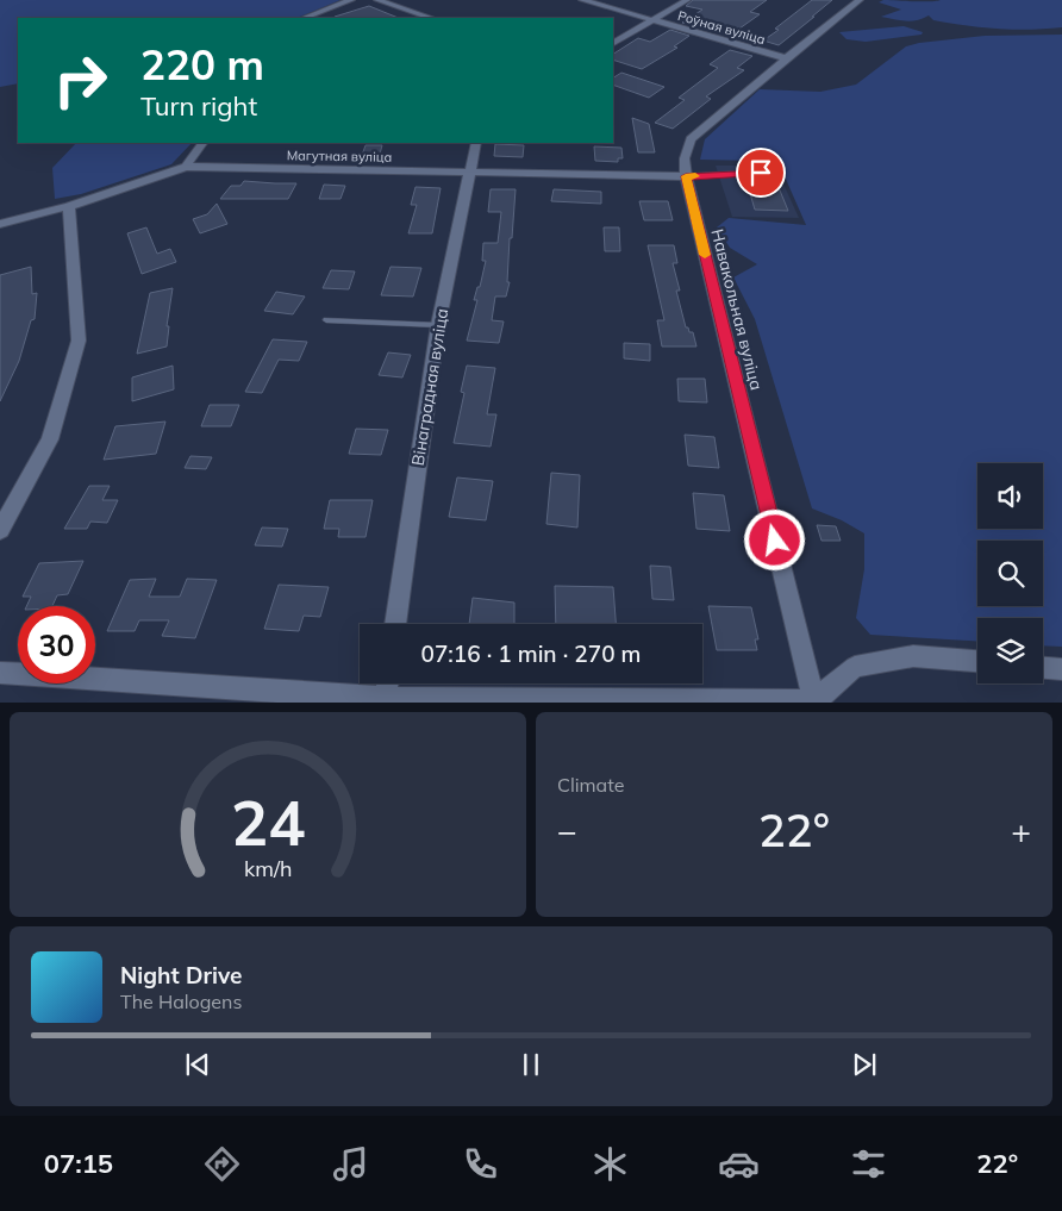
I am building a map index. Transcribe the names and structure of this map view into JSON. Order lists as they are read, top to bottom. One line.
{"streets":{"street":["Роўная вуліца","Магутная вуліца","Навакольная вуліца","Вінаградная вуліца"]},"crossings":[["Роўная вуліца","Навакольная вуліца"],["Магутная вуліца","Навакольная вуліца"],["Магутная вуліца","Вінаградная вуліца"]],"page":{"turn":["220 m","Turn right"],"limit":"30","trip":"07:16 · 1 min · 270 m","tile":"Climate","heat":["−","22°","+"],"song":["Night Drive","The Halogens"],"tabs":["07:15","22°"],"gauge":["24","km/h"]}}
